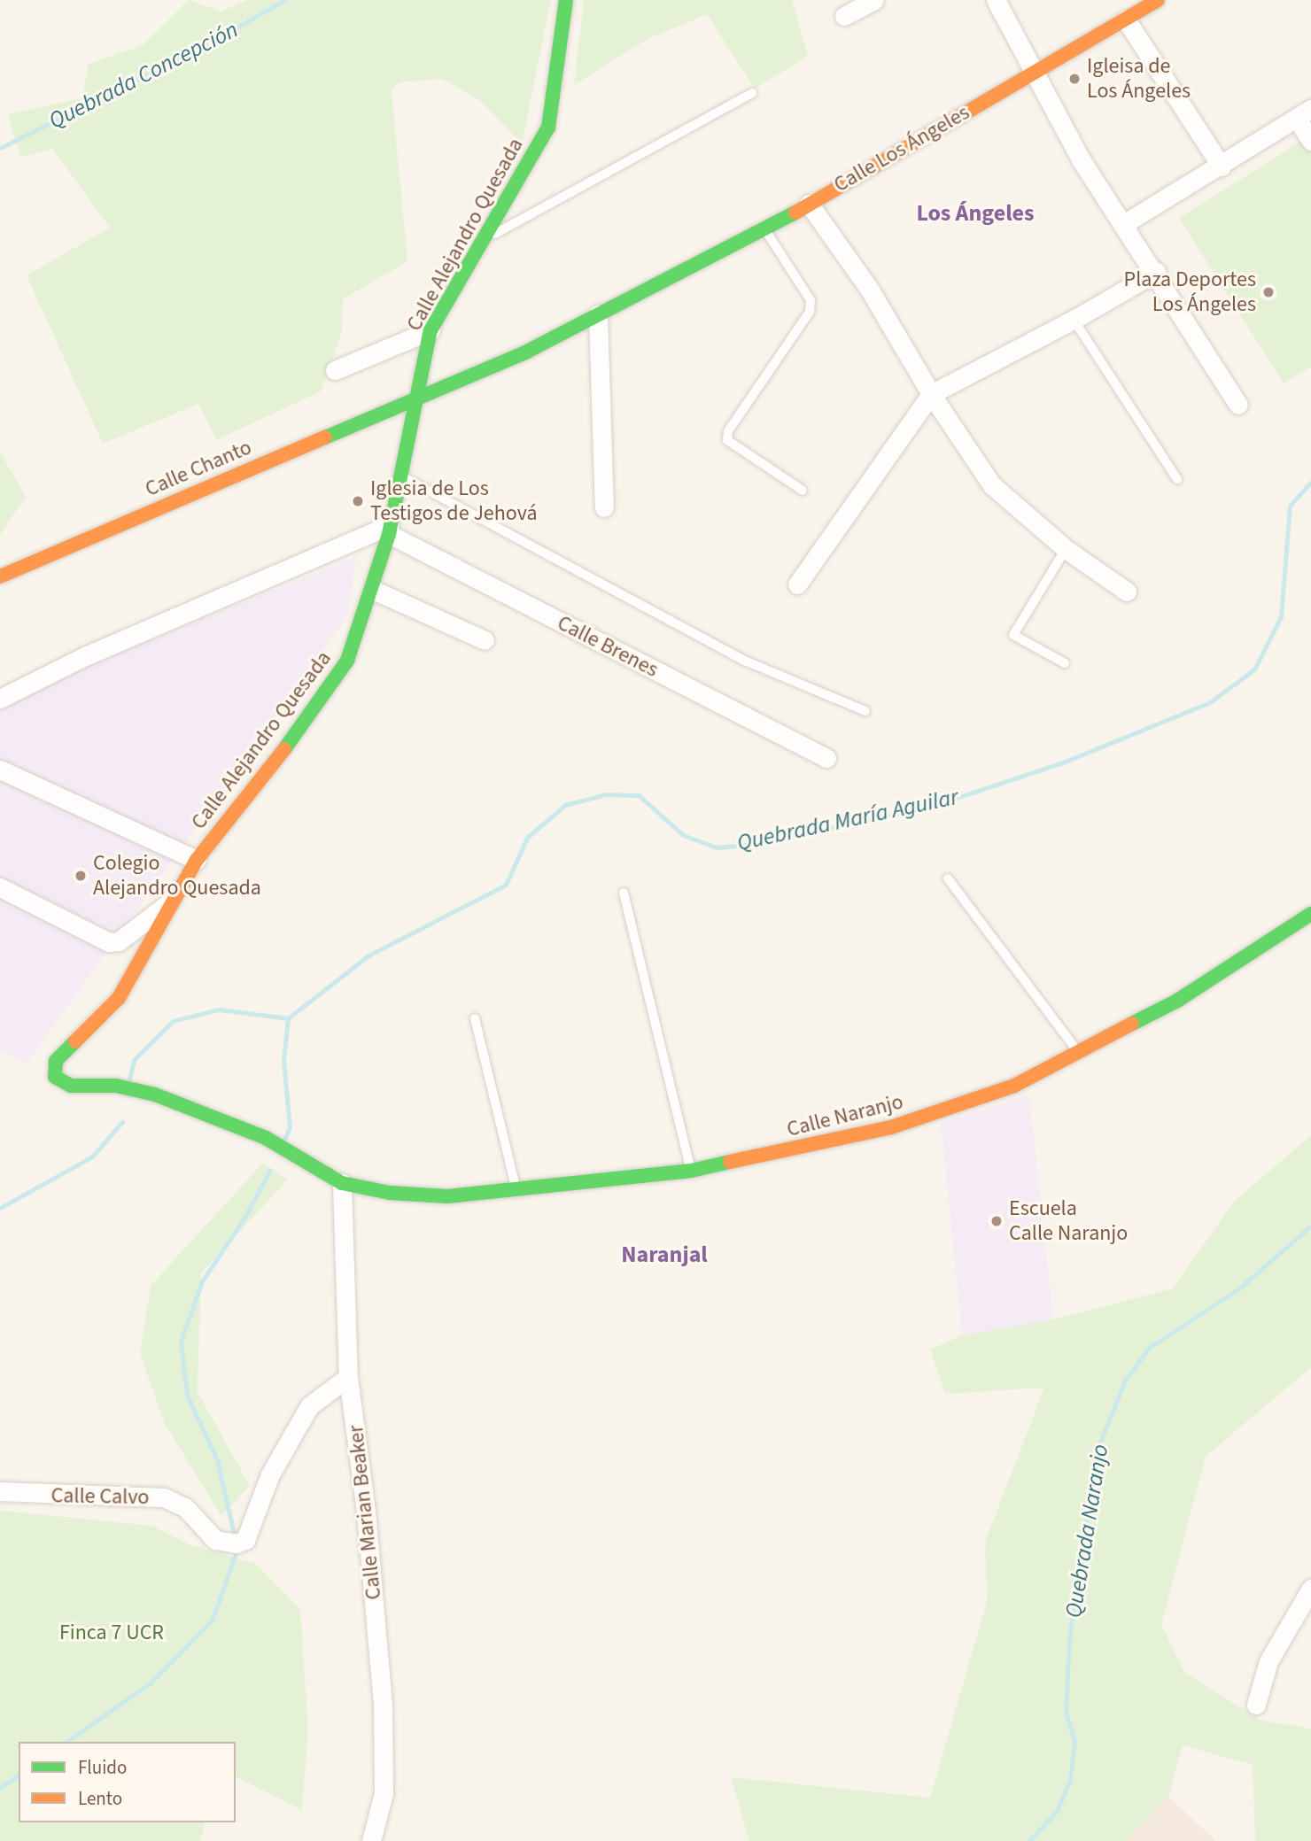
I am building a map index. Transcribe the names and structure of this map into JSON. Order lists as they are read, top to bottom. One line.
{"streets":{"street":["Calle Los Ángeles","Calle Alejandro Quesada","Calle Chanto","Calle Brenes","Calle Naranjo","Calle Calvo","Calle Marian Beaker"]},"crossings":[["Calle Los Ángeles","Calle Alejandro Quesada"],["Calle Los Ángeles","Calle Chanto"],["Calle Alejandro Quesada","Calle Chanto"],["Calle Alejandro Quesada","Calle Brenes"],["Calle Alejandro Quesada","Calle Naranjo"],["Calle Alejandro Quesada","Calle Marian Beaker"],["Calle Naranjo","Calle Marian Beaker"],["Calle Calvo","Calle Marian Beaker"]],"districts":["Los Ángeles","Naranjal"],"water":["Quebrada Concepción","Quebrada María Aguilar","Quebrada Naranjo"],"parks":["Finca 7 UCR"],"places":["Igleisa de Los Ángeles","Plaza Deportes Los Ángeles","Iglesia de Los Testigos de Jehová","Colegio Alejandro Quesada","Escuela Calle Naranjo"],"legend":["Fluido","Lento"]}
